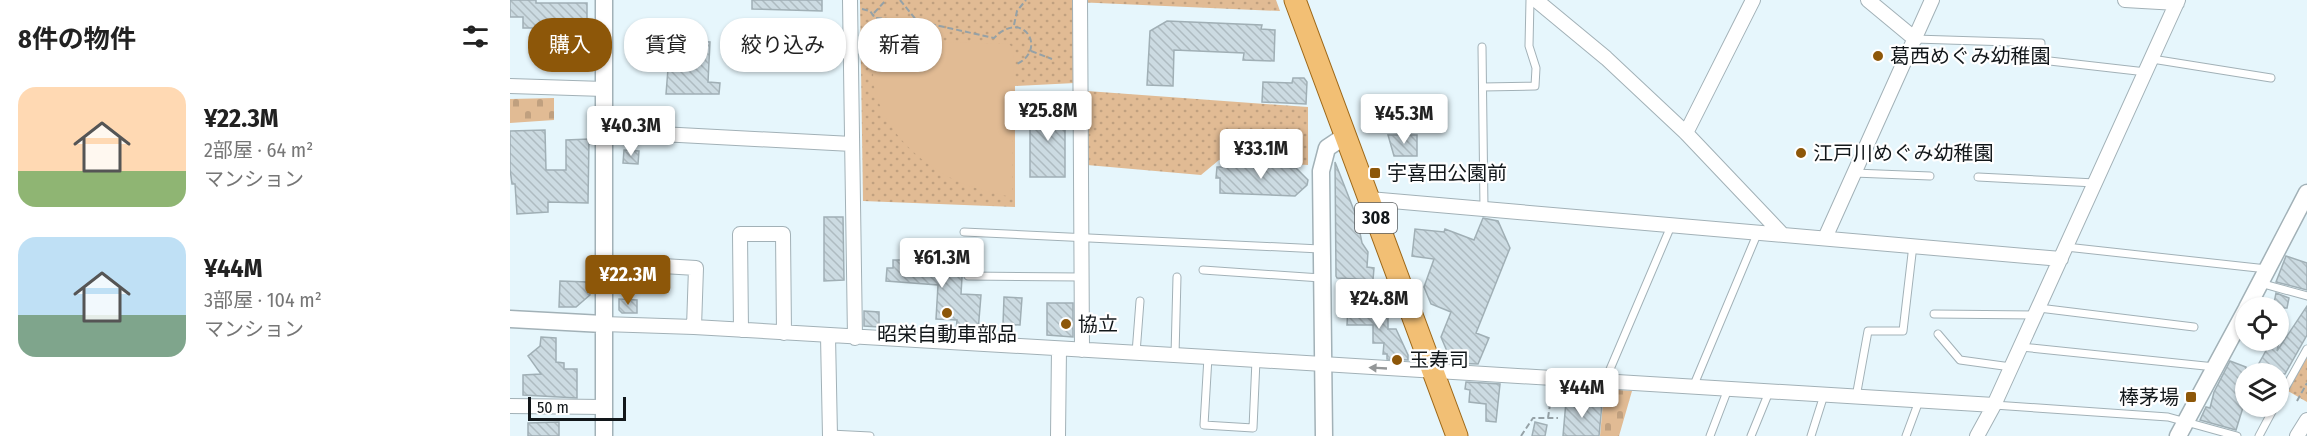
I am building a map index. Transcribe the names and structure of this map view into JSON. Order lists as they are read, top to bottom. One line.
{"streets":{"main road":["308"]},"places":{"other":["葛西めぐみ幼稚園","江戸川めぐみ幼稚園","昭栄自動車部品","協立","玉寿司"],"transit":["宇喜田公園前","棒茅場"]},"scale_bar":"50 m","page":{"heading":"8件の物件","chip":["購入","賃貸","絞り込み","新着"],"list":[{"name":"¥22.3M","note":"2部屋 · 64 m² · マンション"},{"name":"¥44M","note":"3部屋 · 104 m² · マンション"}],"price":["¥25.8M","¥45.3M","¥40.3M","¥33.1M","¥61.3M","¥22.3M","¥24.8M","¥44M"],"scale":"50 m"}}
